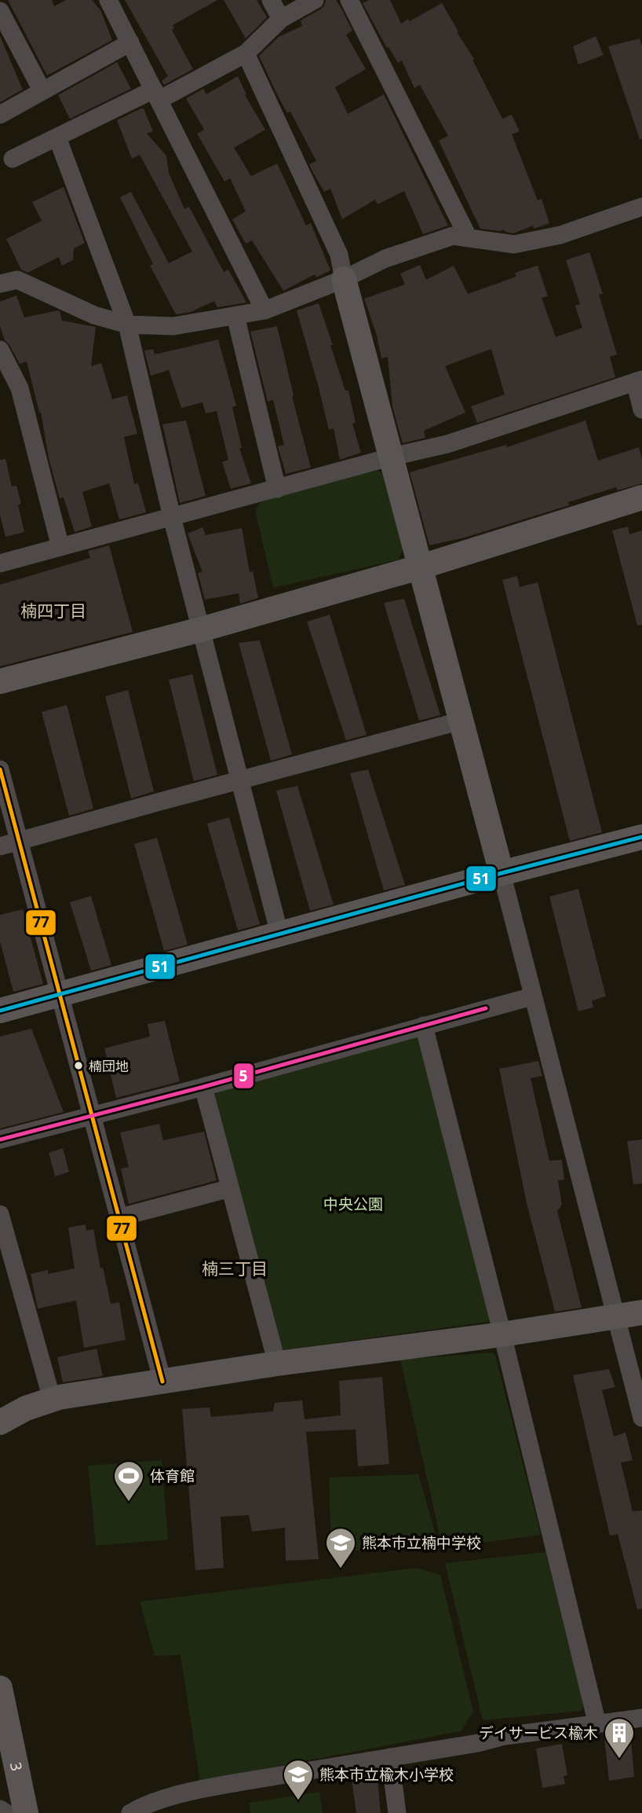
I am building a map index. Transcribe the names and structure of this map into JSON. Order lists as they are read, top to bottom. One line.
{"streets":{"street":["3"]},"districts":["楠四丁目","楠三丁目"],"parks":["中央公園"],"places":{"other":["楠団地"],"sports":["体育館"],"school or university":["熊本市立楠中学校","熊本市立楡木小学校"],"building":["デイサービス楡木"]},"lines":["transit line 77","transit line 51","transit line 5"]}
